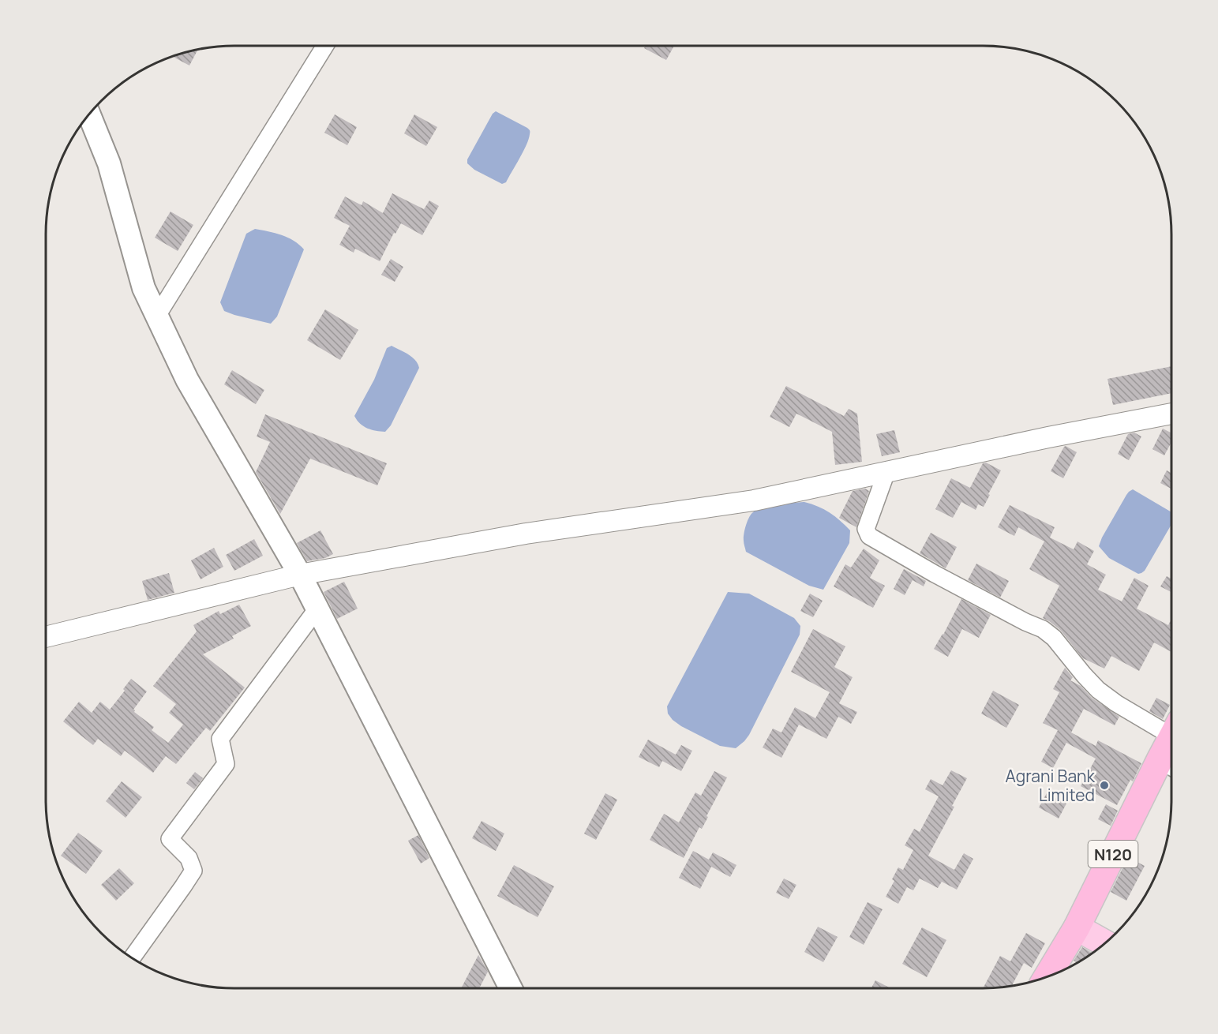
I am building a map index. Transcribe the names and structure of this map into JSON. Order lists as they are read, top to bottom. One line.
{"streets":{"highway":["N120"]},"places":["Agrani Bank Limited"]}
